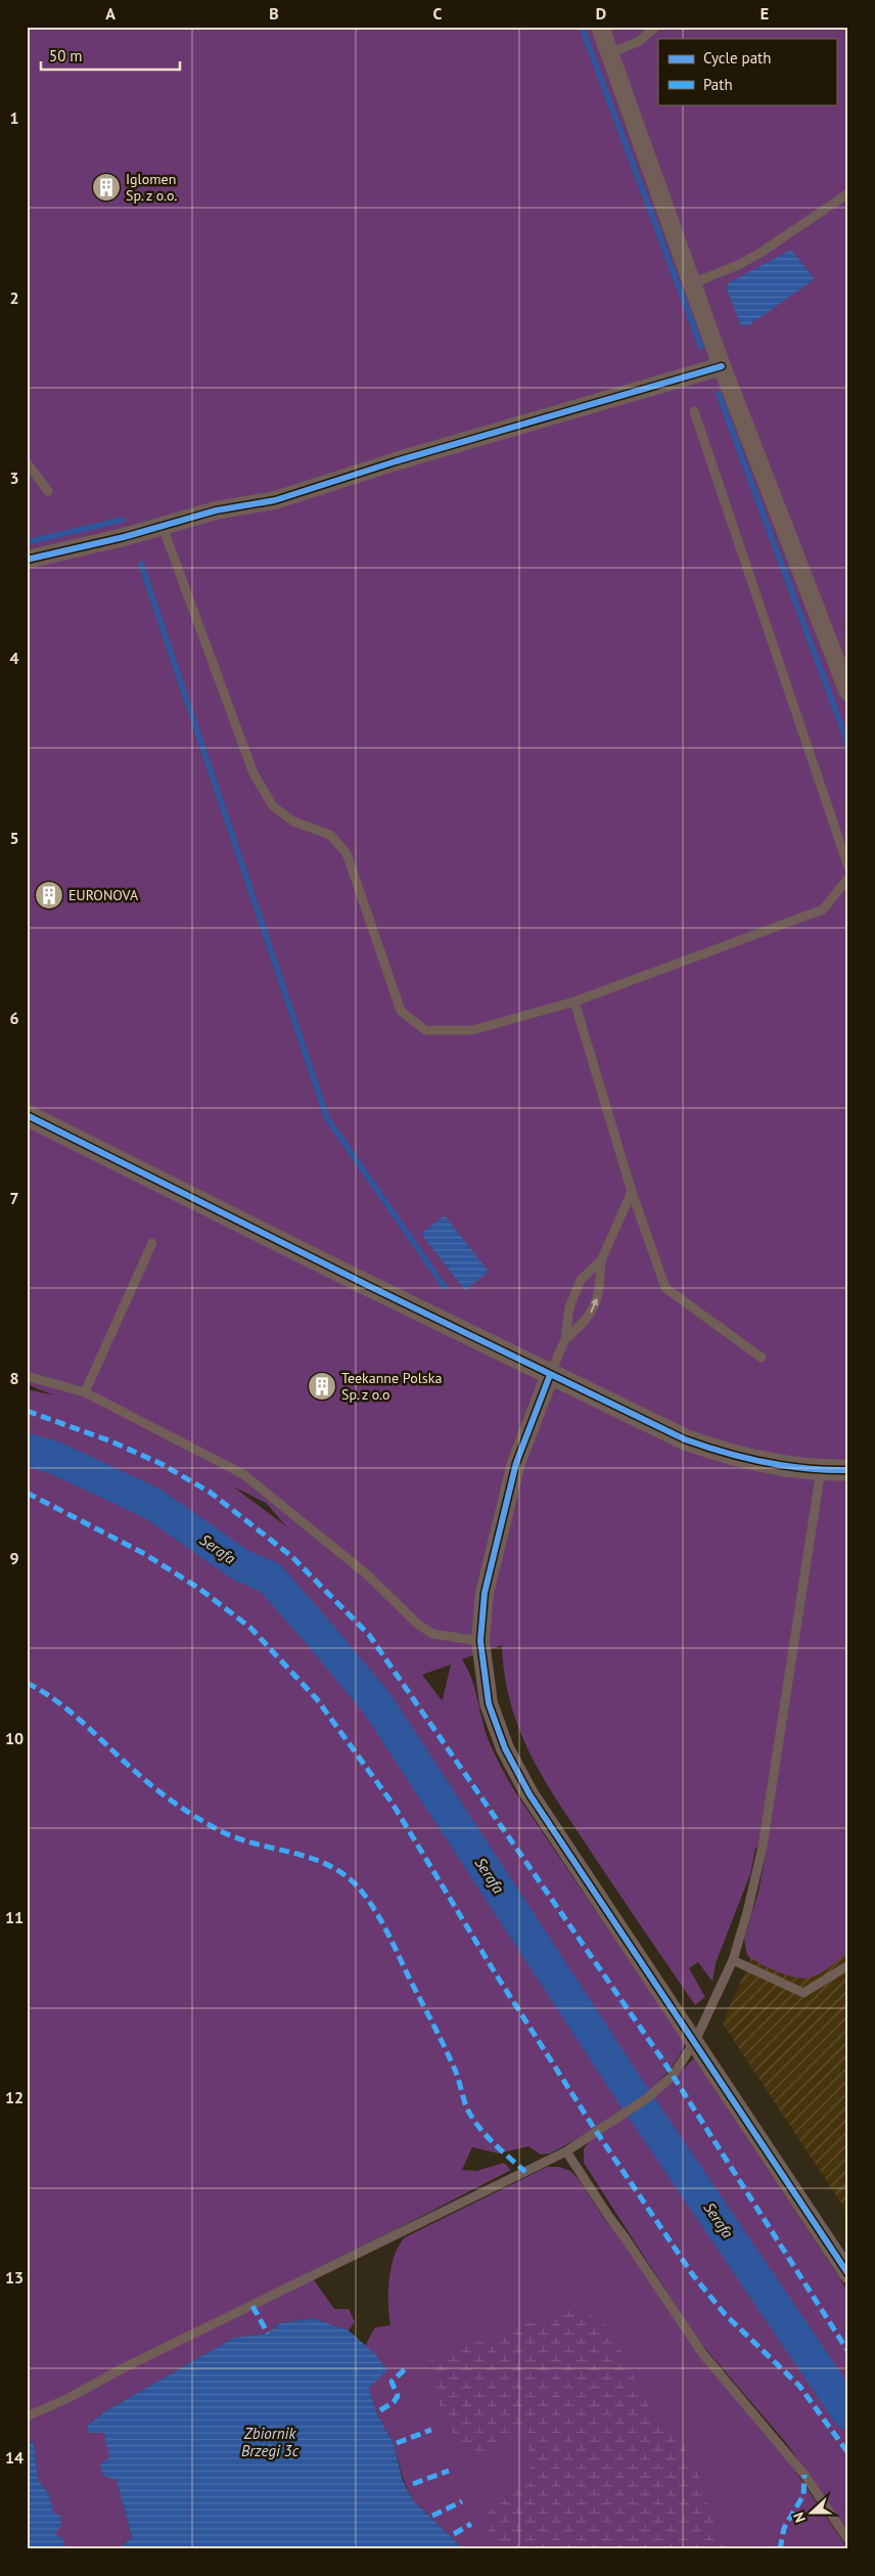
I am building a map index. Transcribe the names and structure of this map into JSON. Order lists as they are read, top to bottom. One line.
{"water":["Serafa","Zbiornik Brzegi 3c"],"places":{"building":["Iglomen Sp. z o.o.","EURONOVA","Teekanne Polska Sp. z o.o"]},"legend":["Cycle path","Path"],"scale_bar":"50 m","north":"left","grid":{"columns":["A","B","C","D","E"],"rows":["1","2","3","4","5","6","7","8","9","10","11","12","13","14"]}}
